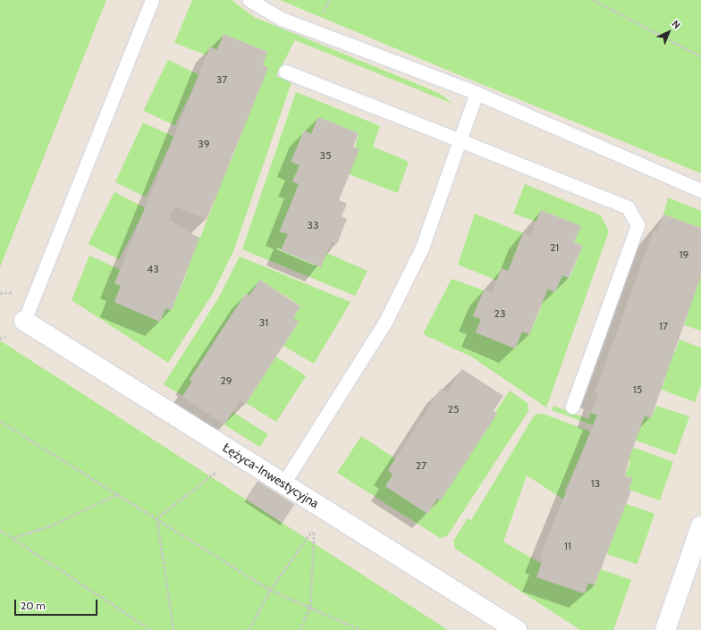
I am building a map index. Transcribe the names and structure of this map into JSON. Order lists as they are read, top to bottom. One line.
{"streets":{"street":["Łężyca-Inwestycyjna"]},"house_numbers":["37","39","35","33","21","19","43","23","31","17","29","15","25","27","13","11"],"scale_bar":"20 m","north":"top right"}
